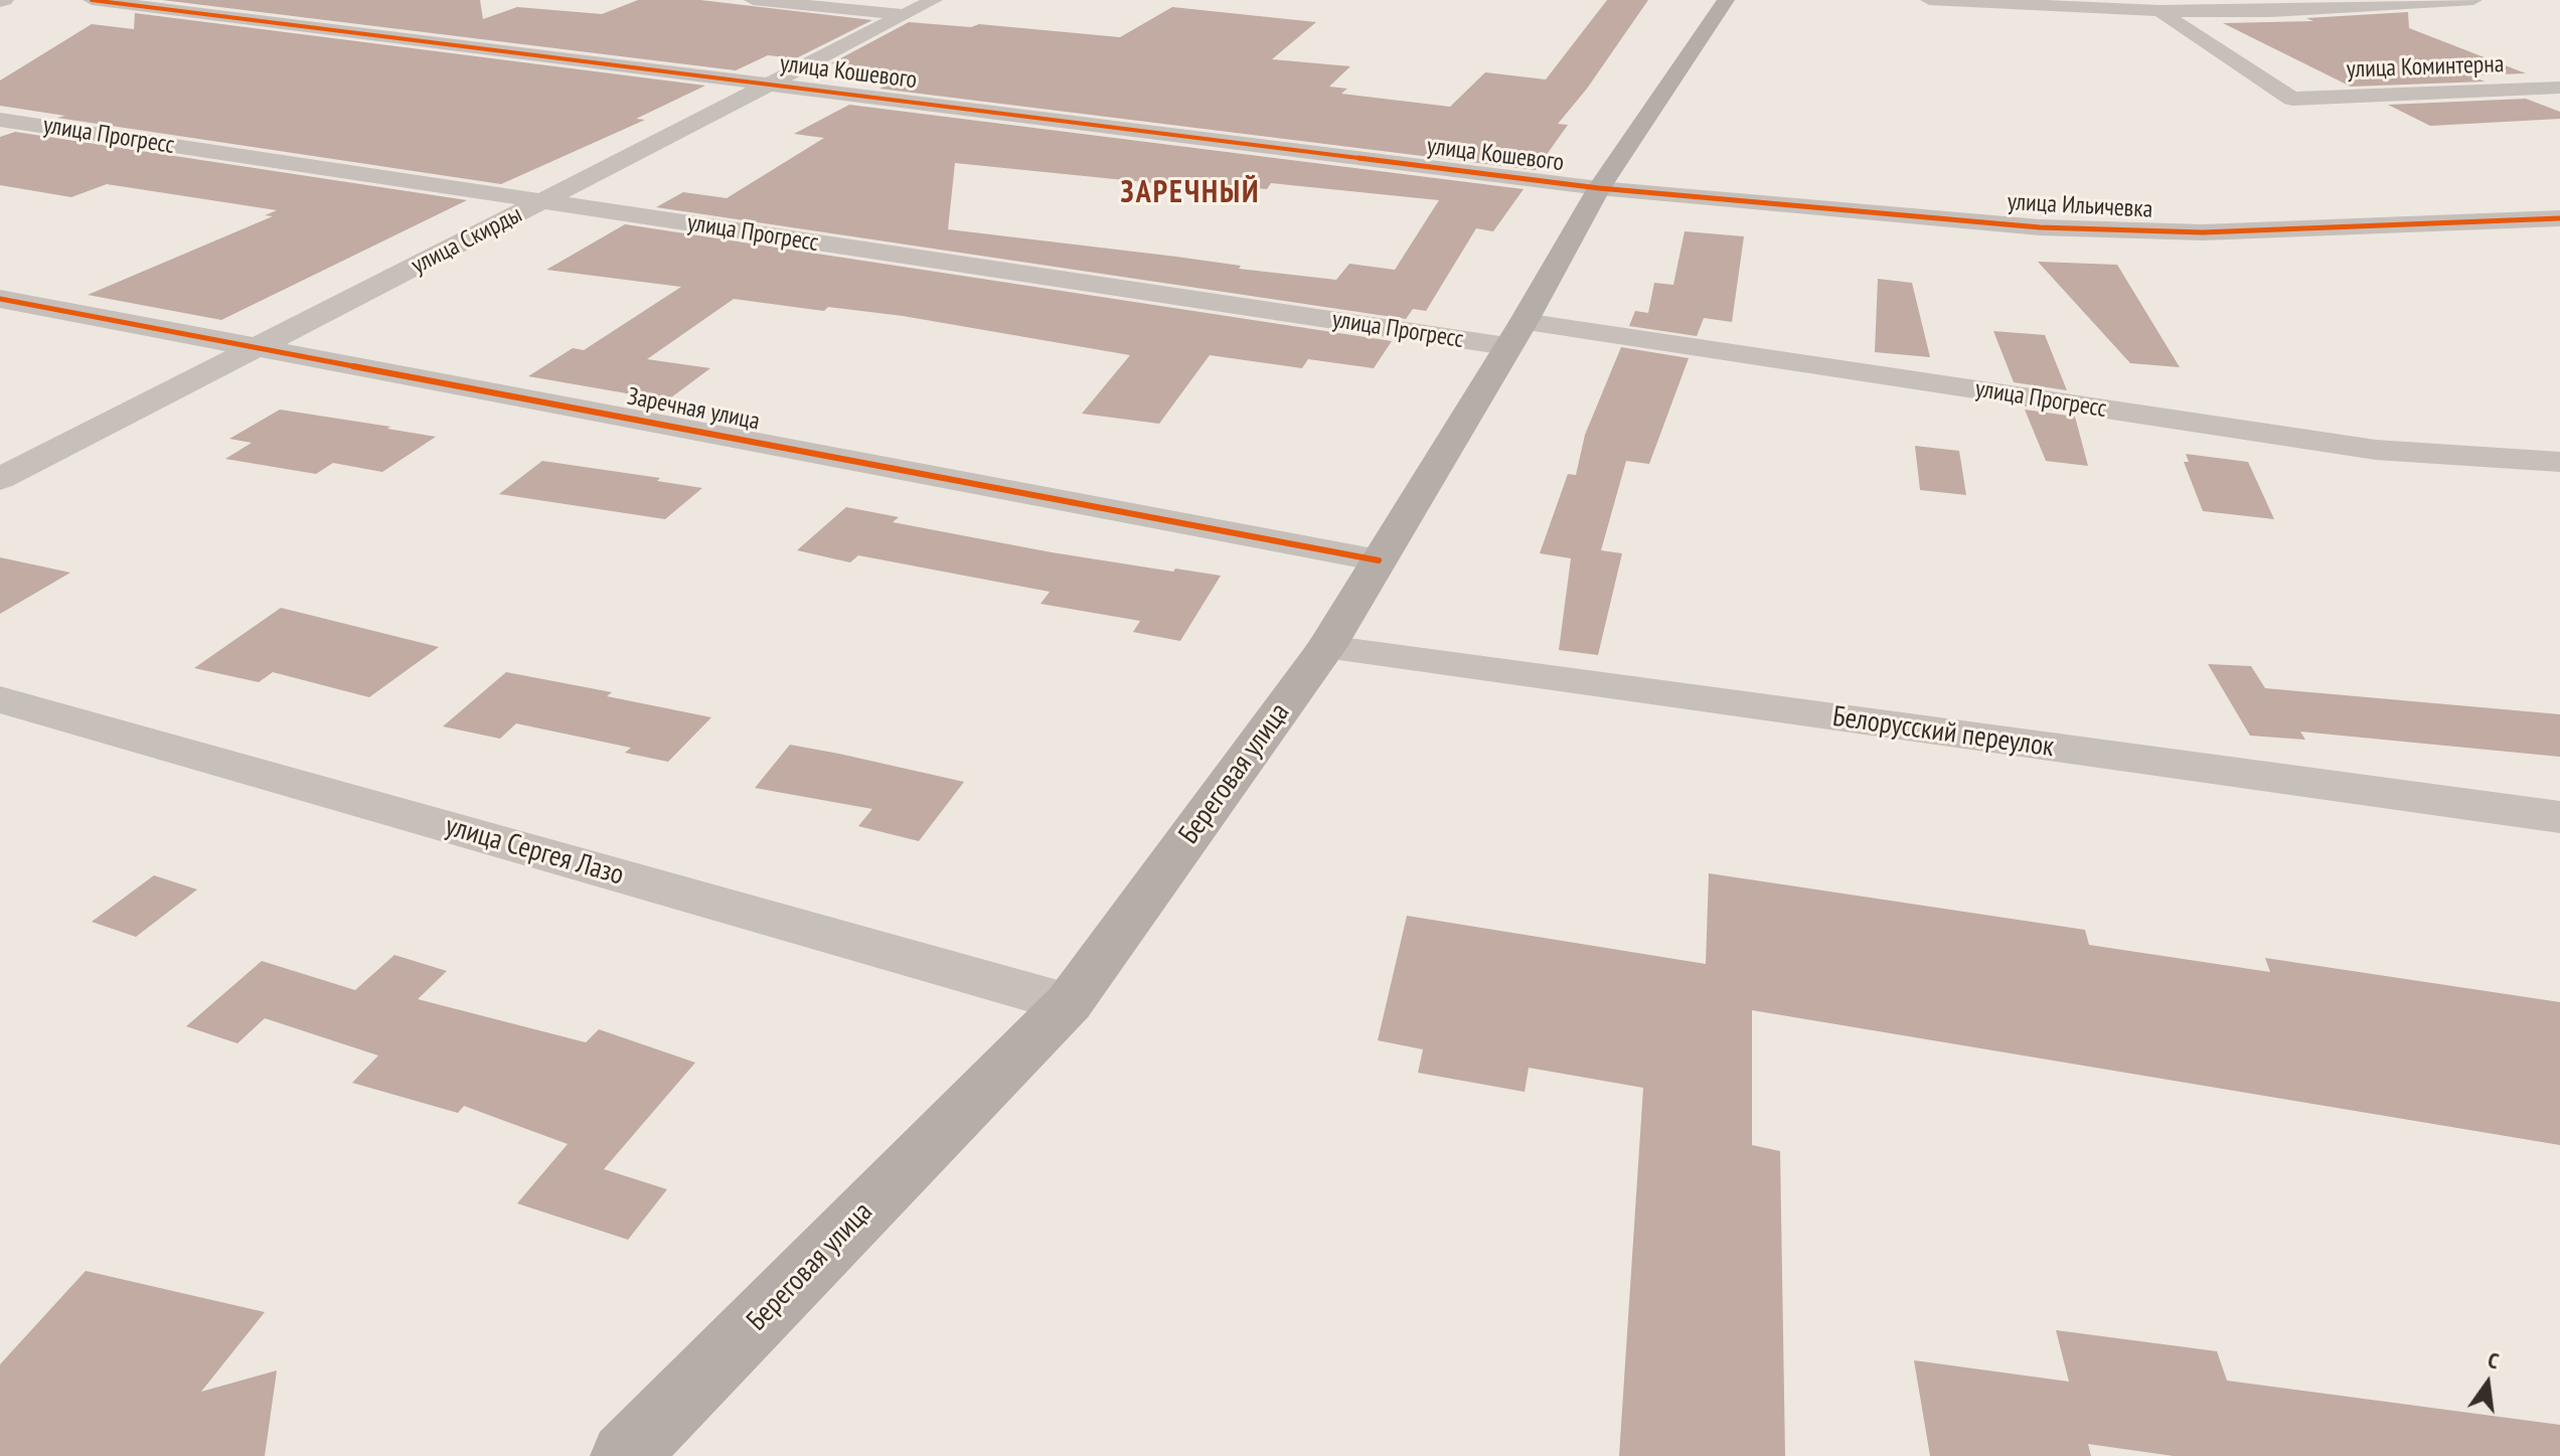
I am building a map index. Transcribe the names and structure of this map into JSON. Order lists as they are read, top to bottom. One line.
{"streets":{"main road":["Береговая улица"],"street":["улица Коминтерна","улица Кошевого","улица Прогресс","улица Ильичевка","улица Скирды","Заречная улица","Белорусский переулок","улица Сергея Лазо"]},"crossings":[["улица Кошевого","улица Ильичевка"],["улица Кошевого","улица Скирды"],["улица Кошевого","Береговая улица"],["улица Прогресс","улица Скирды"],["улица Прогресс","Береговая улица"],["улица Ильичевка","Береговая улица"],["улица Скирды","Заречная улица"],["Заречная улица","Береговая улица"],["Белорусский переулок","Береговая улица"],["Береговая улица","улица Сергея Лазо"]],"districts":["ЗАРЕЧНЫЙ"],"north":"top"}
